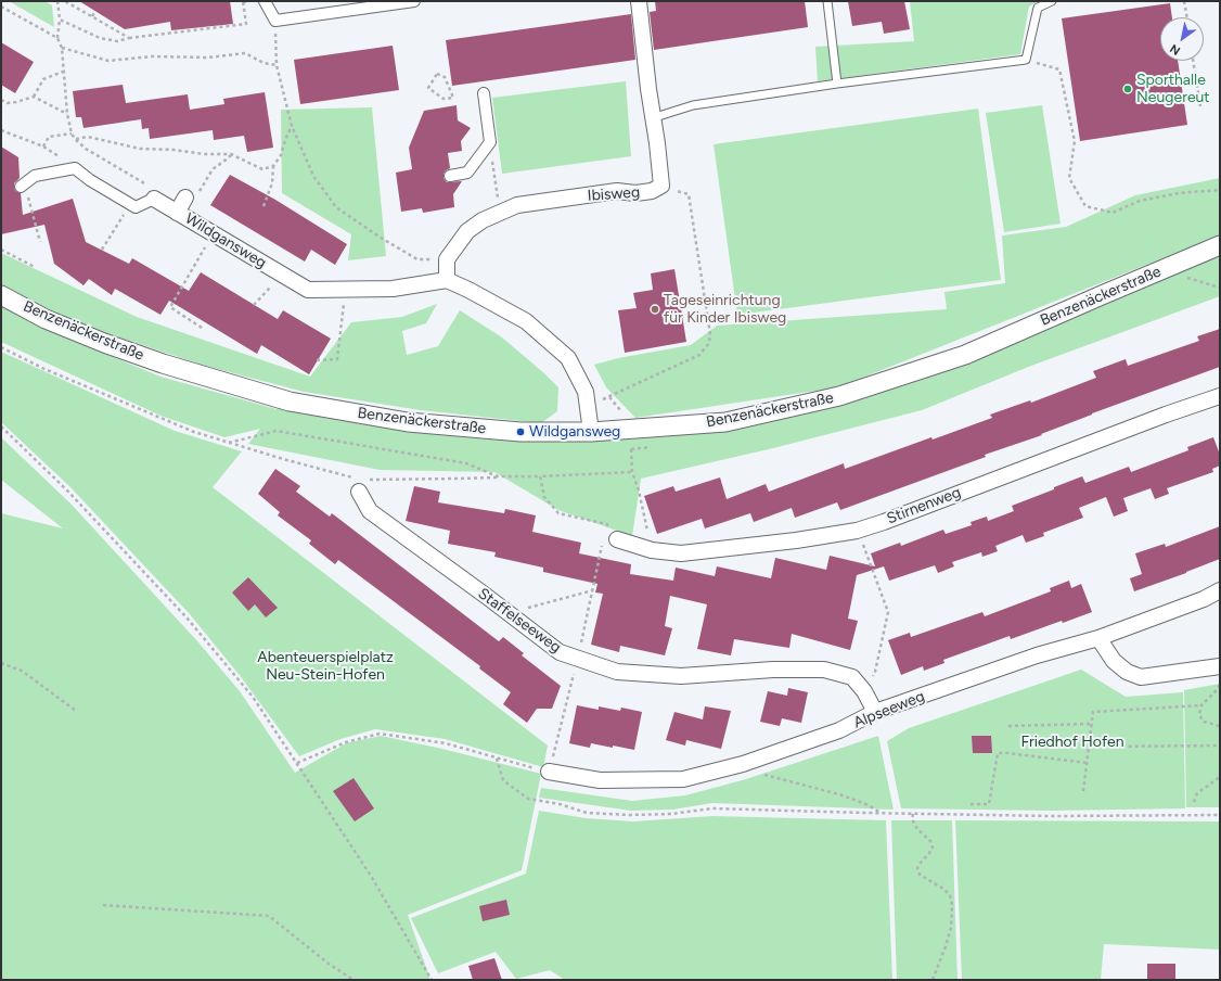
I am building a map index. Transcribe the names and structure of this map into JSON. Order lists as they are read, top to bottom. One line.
{"streets":{"street":["Ibisweg","Wildgansweg","Benzenäckerstraße","Stirnenweg","Staffelseeweg","Alpseeweg"]},"crossings":[["Ibisweg","Wildgansweg"],["Staffelseeweg","Alpseeweg"]],"parks":["Abenteuerspielplatz Neu-Stein-Hofen","Friedhof Hofen"],"places":["Sporthalle Neugereut","Tageseinrichtung für Kinder Ibisweg","Wildgansweg"],"north":"bottom left"}
